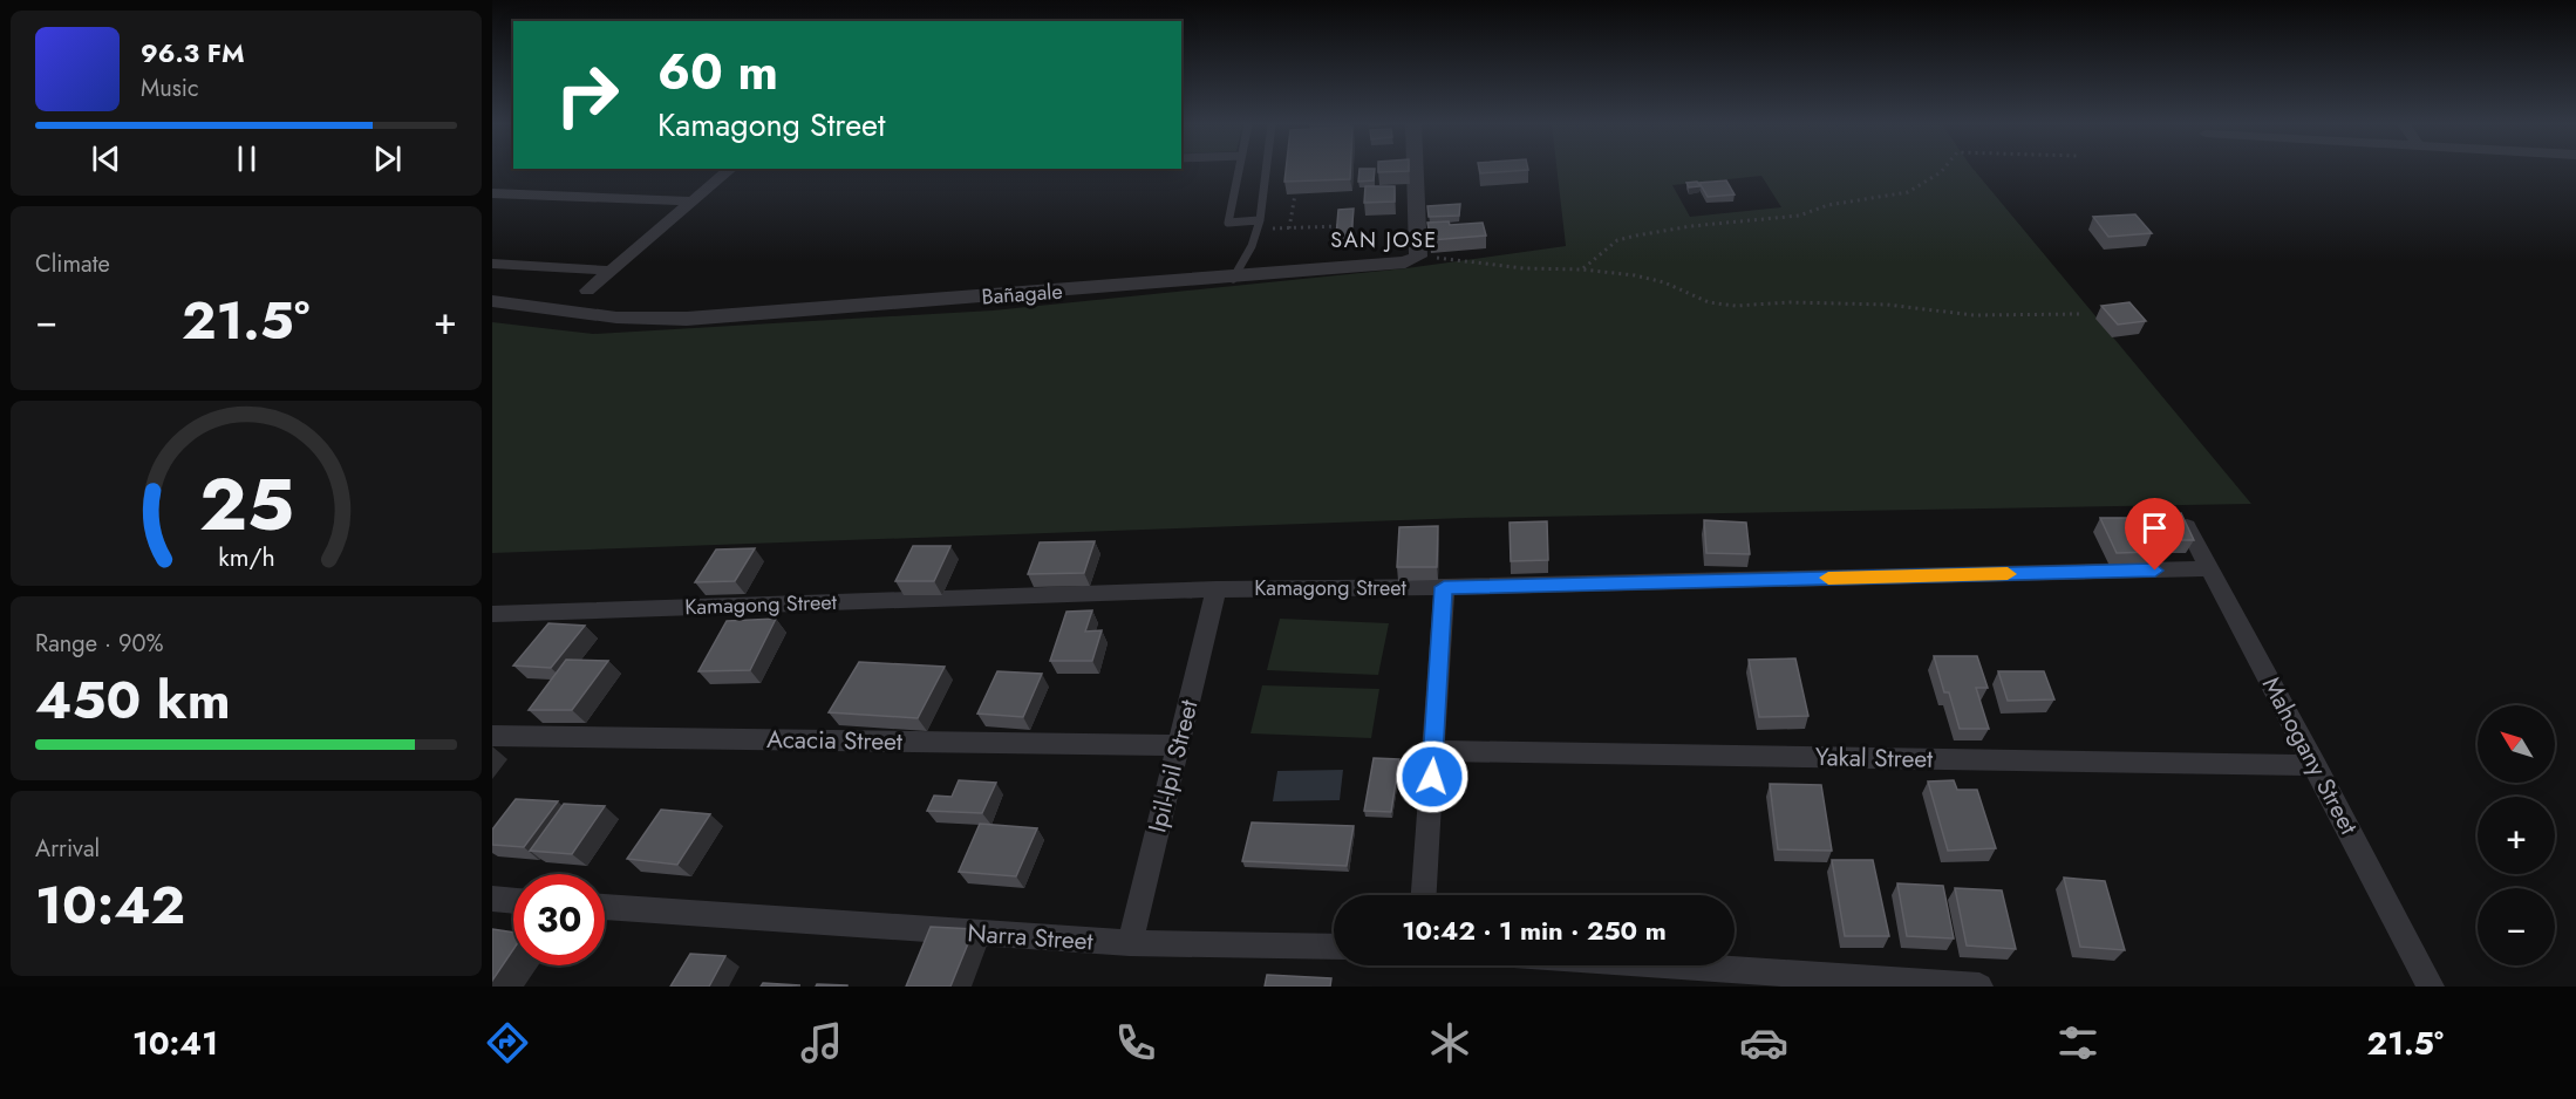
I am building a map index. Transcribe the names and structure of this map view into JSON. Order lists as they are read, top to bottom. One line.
{"streets":{"street":["Bañagale","Kamagong Street","Acacia Street","Mahogany Street","Yakal Street","Ipil-Ipil Street","Narra Street"]},"crossings":[["Kamagong Street","Mahogany Street"],["Kamagong Street","Ipil-Ipil Street"],["Acacia Street","Ipil-Ipil Street"],["Mahogany Street","Yakal Street"],["Ipil-Ipil Street","Narra Street"]],"districts":["SAN JOSE"],"north":"top left","page":{"turn":["60 m","Kamagong Street"],"song":["96.3 FM","Music"],"tile":["Climate",["Range · 90%","450 km"],["Arrival","10:42"]],"heat":["−","21.5°","+"],"map_buttons":["+","−"],"limit":"30","trip":"10:42 · 1 min · 250 m","tabs":["10:41","21.5°"],"gauge":["25","km/h"]}}
